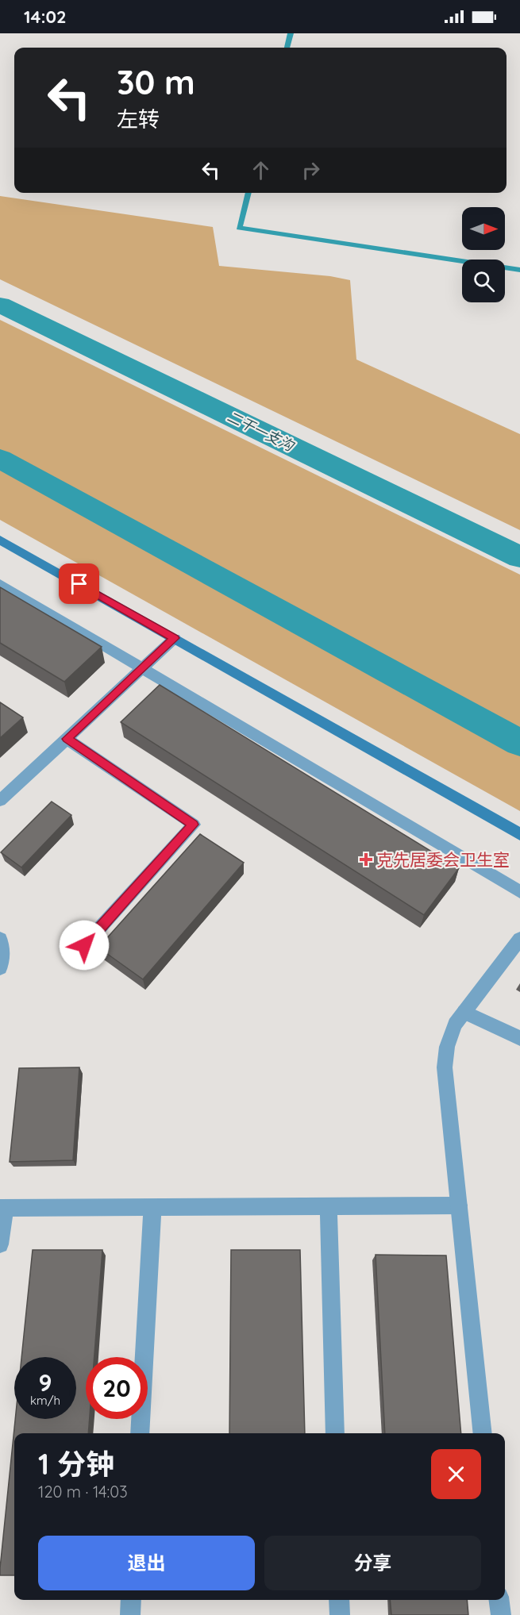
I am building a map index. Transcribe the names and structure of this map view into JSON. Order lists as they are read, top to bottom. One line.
{"water":["二干一支沟"],"places":{"health":["克先居委会卫生室"]},"north":"right","page":{"status":"14:02","turn":["30 m","左转"],"speed":"9 km/h","limit":"20","heading":["1 分钟","120 m · 14:03"],"buttons":["退出","分享"]}}
